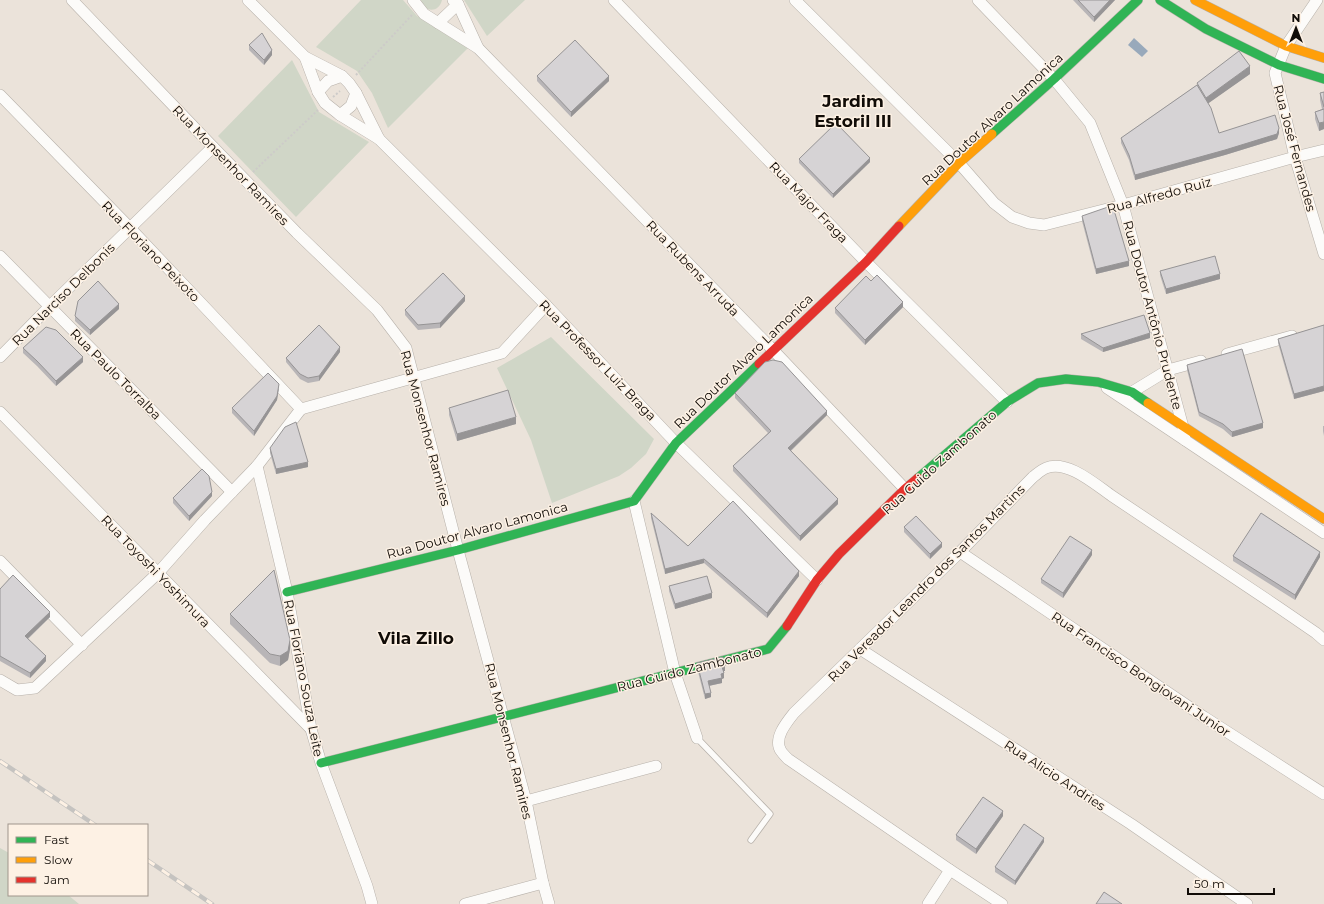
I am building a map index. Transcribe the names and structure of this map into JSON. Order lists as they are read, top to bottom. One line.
{"streets":{"street":["Rua Doutor Alvaro Lamonica","Rua José Fernandes","Rua Monsenhor Ramires","Rua Alfredo Ruiz","Rua Major Fraga","Rua Floriano Peixoto","Rua Rubens Arruda","Rua Narciso Delbonis","Rua Doutor Antônio Prudente","Rua Professor Luiz Braga","Rua Paulo Torralba","Rua Guido Zambonato","Rua Toyoshi Yoshimura","Rua Vereador Leandro dos Santos Martins","Rua Francisco Bongiovani Junior","Rua Floriano Souza Leite","Rua Alicio Andries"]},"crossings":[["Rua Doutor Alvaro Lamonica","Rua Monsenhor Ramires"],["Rua Doutor Alvaro Lamonica","Rua Alfredo Ruiz"],["Rua Doutor Alvaro Lamonica","Rua Major Fraga"],["Rua Doutor Alvaro Lamonica","Rua Rubens Arruda"],["Rua Doutor Alvaro Lamonica","Rua Doutor Antônio Prudente"],["Rua Doutor Alvaro Lamonica","Rua Professor Luiz Braga"],["Rua Doutor Alvaro Lamonica","Rua Floriano Souza Leite"],["Rua José Fernandes","Rua Alfredo Ruiz"],["Rua Monsenhor Ramires","Rua Narciso Delbonis"],["Rua Monsenhor Ramires","Rua Guido Zambonato"],["Rua Alfredo Ruiz","Rua Doutor Antônio Prudente"],["Rua Major Fraga","Rua Guido Zambonato"],["Rua Floriano Peixoto","Rua Narciso Delbonis"],["Rua Rubens Arruda","Rua Guido Zambonato"],["Rua Narciso Delbonis","Rua Paulo Torralba"],["Rua Doutor Antônio Prudente","Rua Guido Zambonato"],["Rua Professor Luiz Braga","Rua Guido Zambonato"],["Rua Guido Zambonato","Rua Floriano Souza Leite"],["Rua Toyoshi Yoshimura","Rua Floriano Souza Leite"],["Rua Vereador Leandro dos Santos Martins","Rua Francisco Bongiovani Junior"],["Rua Vereador Leandro dos Santos Martins","Rua Alicio Andries"]],"districts":["Jardim Estoril III","Vila Zillo"],"legend":["Fast","Slow","Jam"],"scale_bar":"50 m","north":"top"}
